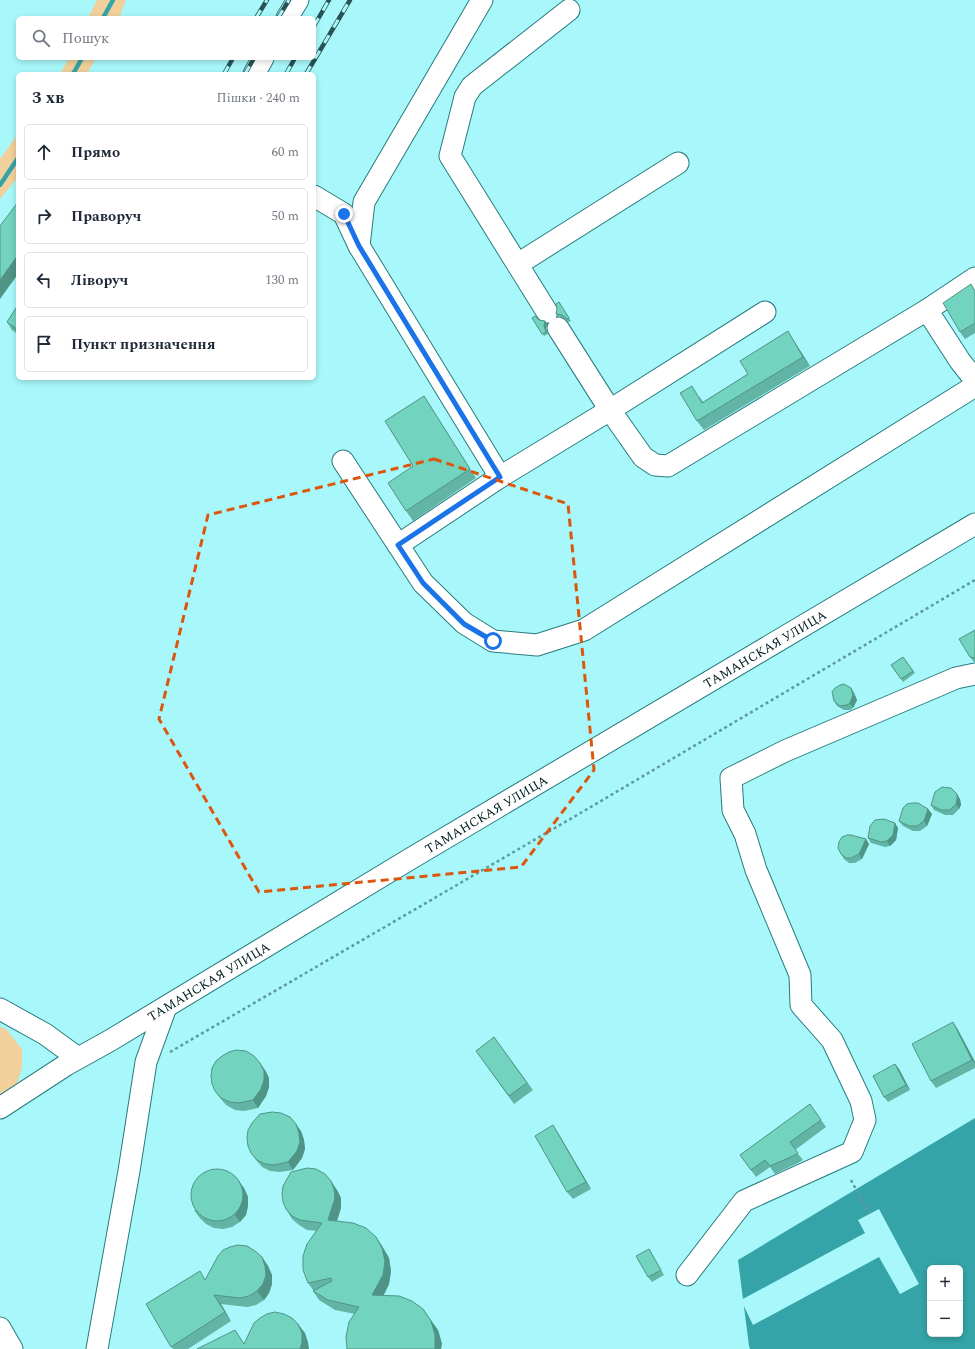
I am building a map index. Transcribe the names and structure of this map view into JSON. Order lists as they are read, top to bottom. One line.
{"streets":{"street":["ТАМАНСКАЯ УЛИЦА"]},"page":{"search":"Пошук","heading":["3 хв","Пішки · 240 m"],"list":[["Прямо","60 m"],["Праворуч","50 m"],["Ліворуч","130 m"],"Пункт призначення"],"map_buttons":["+","−"]}}
